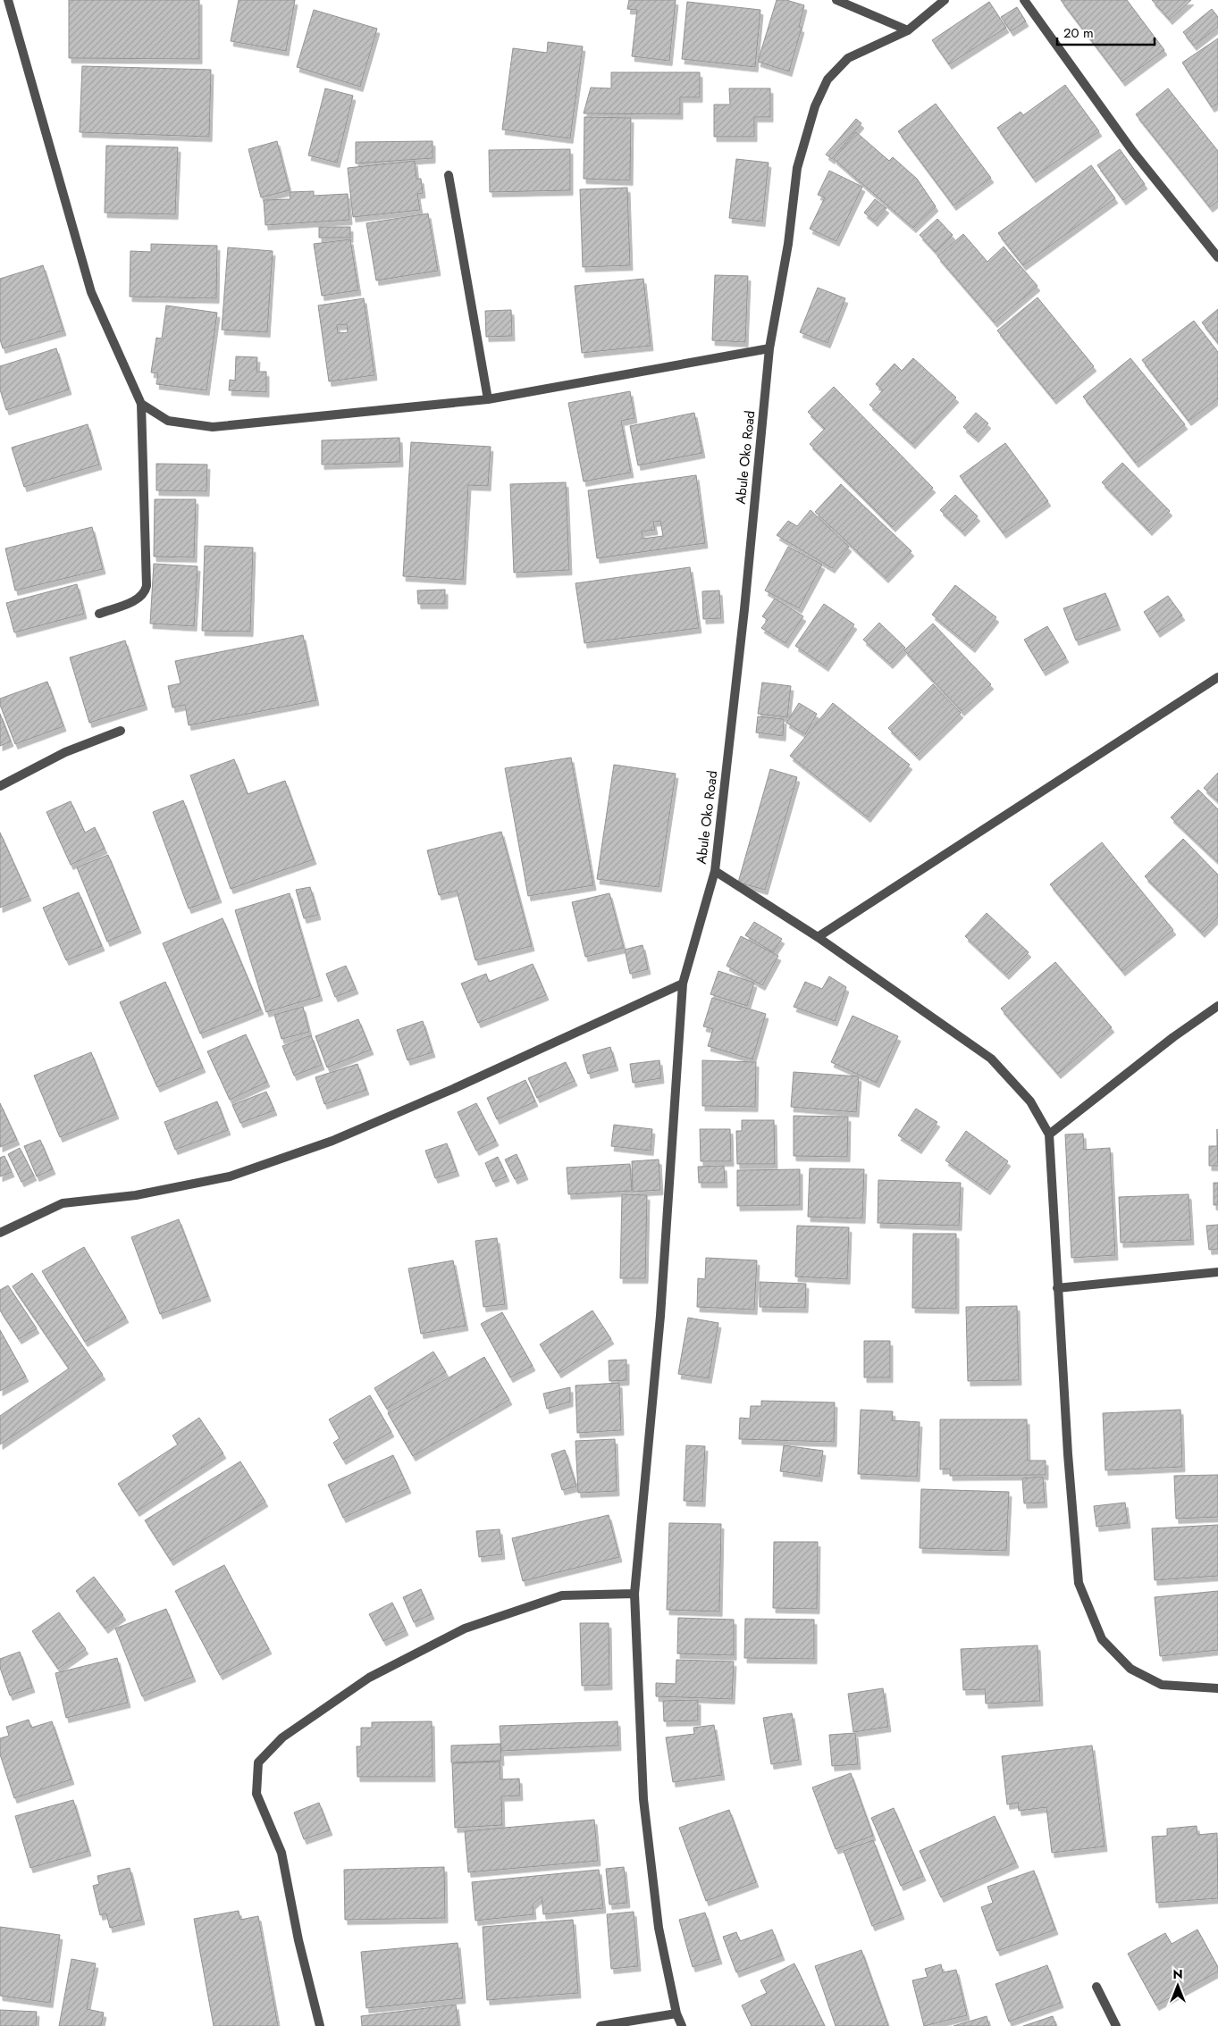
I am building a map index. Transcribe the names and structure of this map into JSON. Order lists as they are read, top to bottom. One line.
{"streets":{"street":["Abule Oko Road"]},"scale_bar":"20 m","north":"top"}
